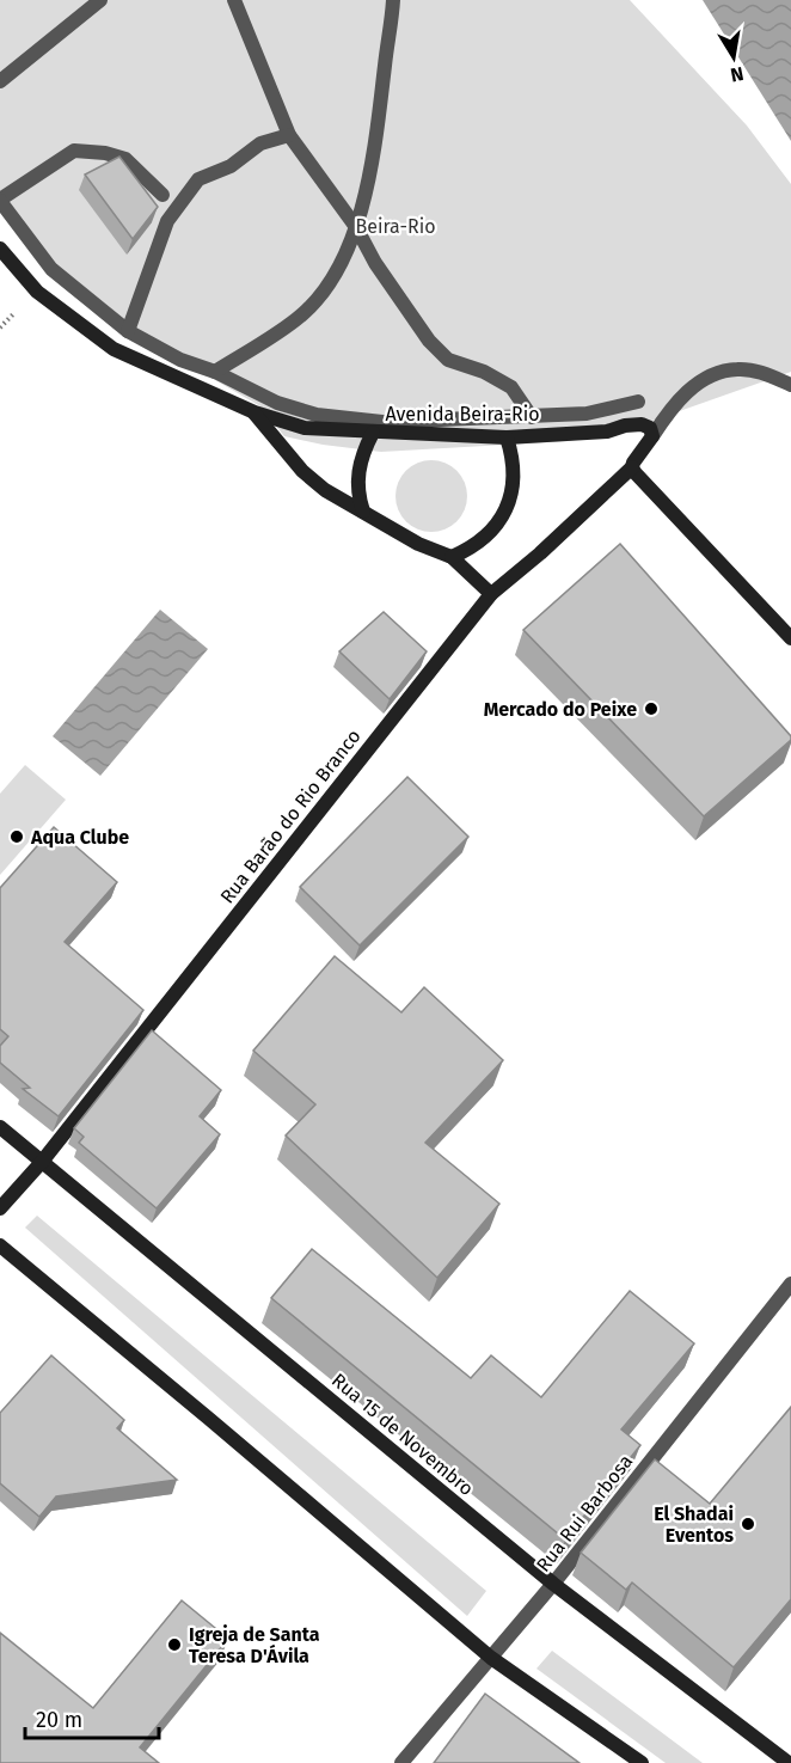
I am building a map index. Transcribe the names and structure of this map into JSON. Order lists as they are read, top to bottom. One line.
{"streets":{"street":["Avenida Beira-Rio","Rua Barão do Rio Branco","Rua 15 de Novembro","Rua Rui Barbosa"]},"crossings":[["Avenida Beira-Rio","Rua Barão do Rio Branco"],["Rua Barão do Rio Branco","Rua 15 de Novembro"],["Rua 15 de Novembro","Rua Rui Barbosa"]],"parks":["Beira-Rio"],"places":["Mercado do Peixe","Aqua Clube","El Shadai Eventos","Igreja de Santa Teresa D'Ávila"],"scale_bar":"20 m","north":"bottom"}
